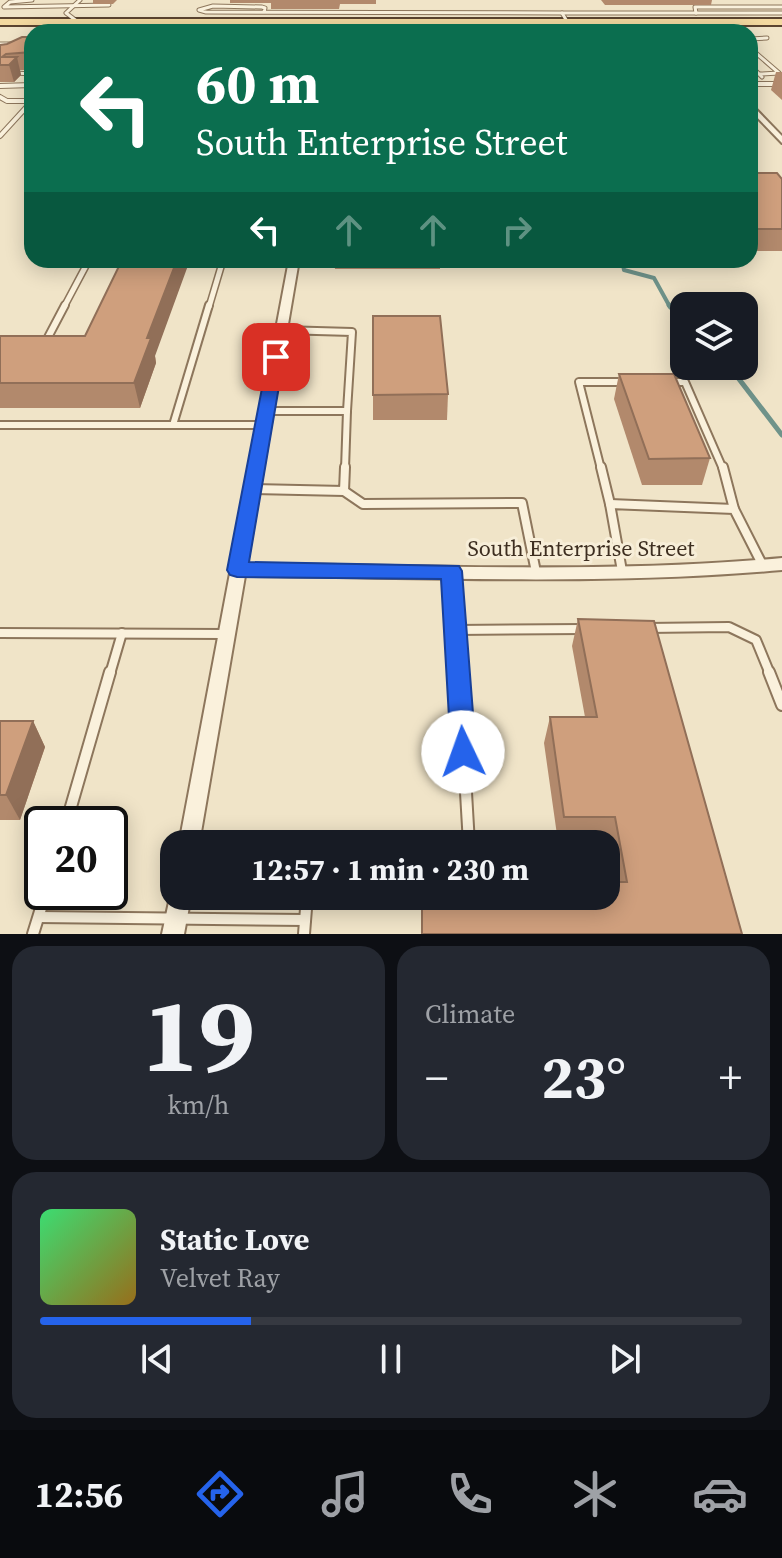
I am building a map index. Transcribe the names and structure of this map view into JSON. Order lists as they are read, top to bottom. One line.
{"streets":{"street":["South Enterprise Street"]},"page":{"turn":["60 m","South Enterprise Street"],"limit":"20","trip":"12:57 · 1 min · 230 m","tile":[["19","km/h"],"Climate"],"heat":["−","23°","+"],"song":["Static Love","Velvet Ray"],"tabs":"12:56"}}
